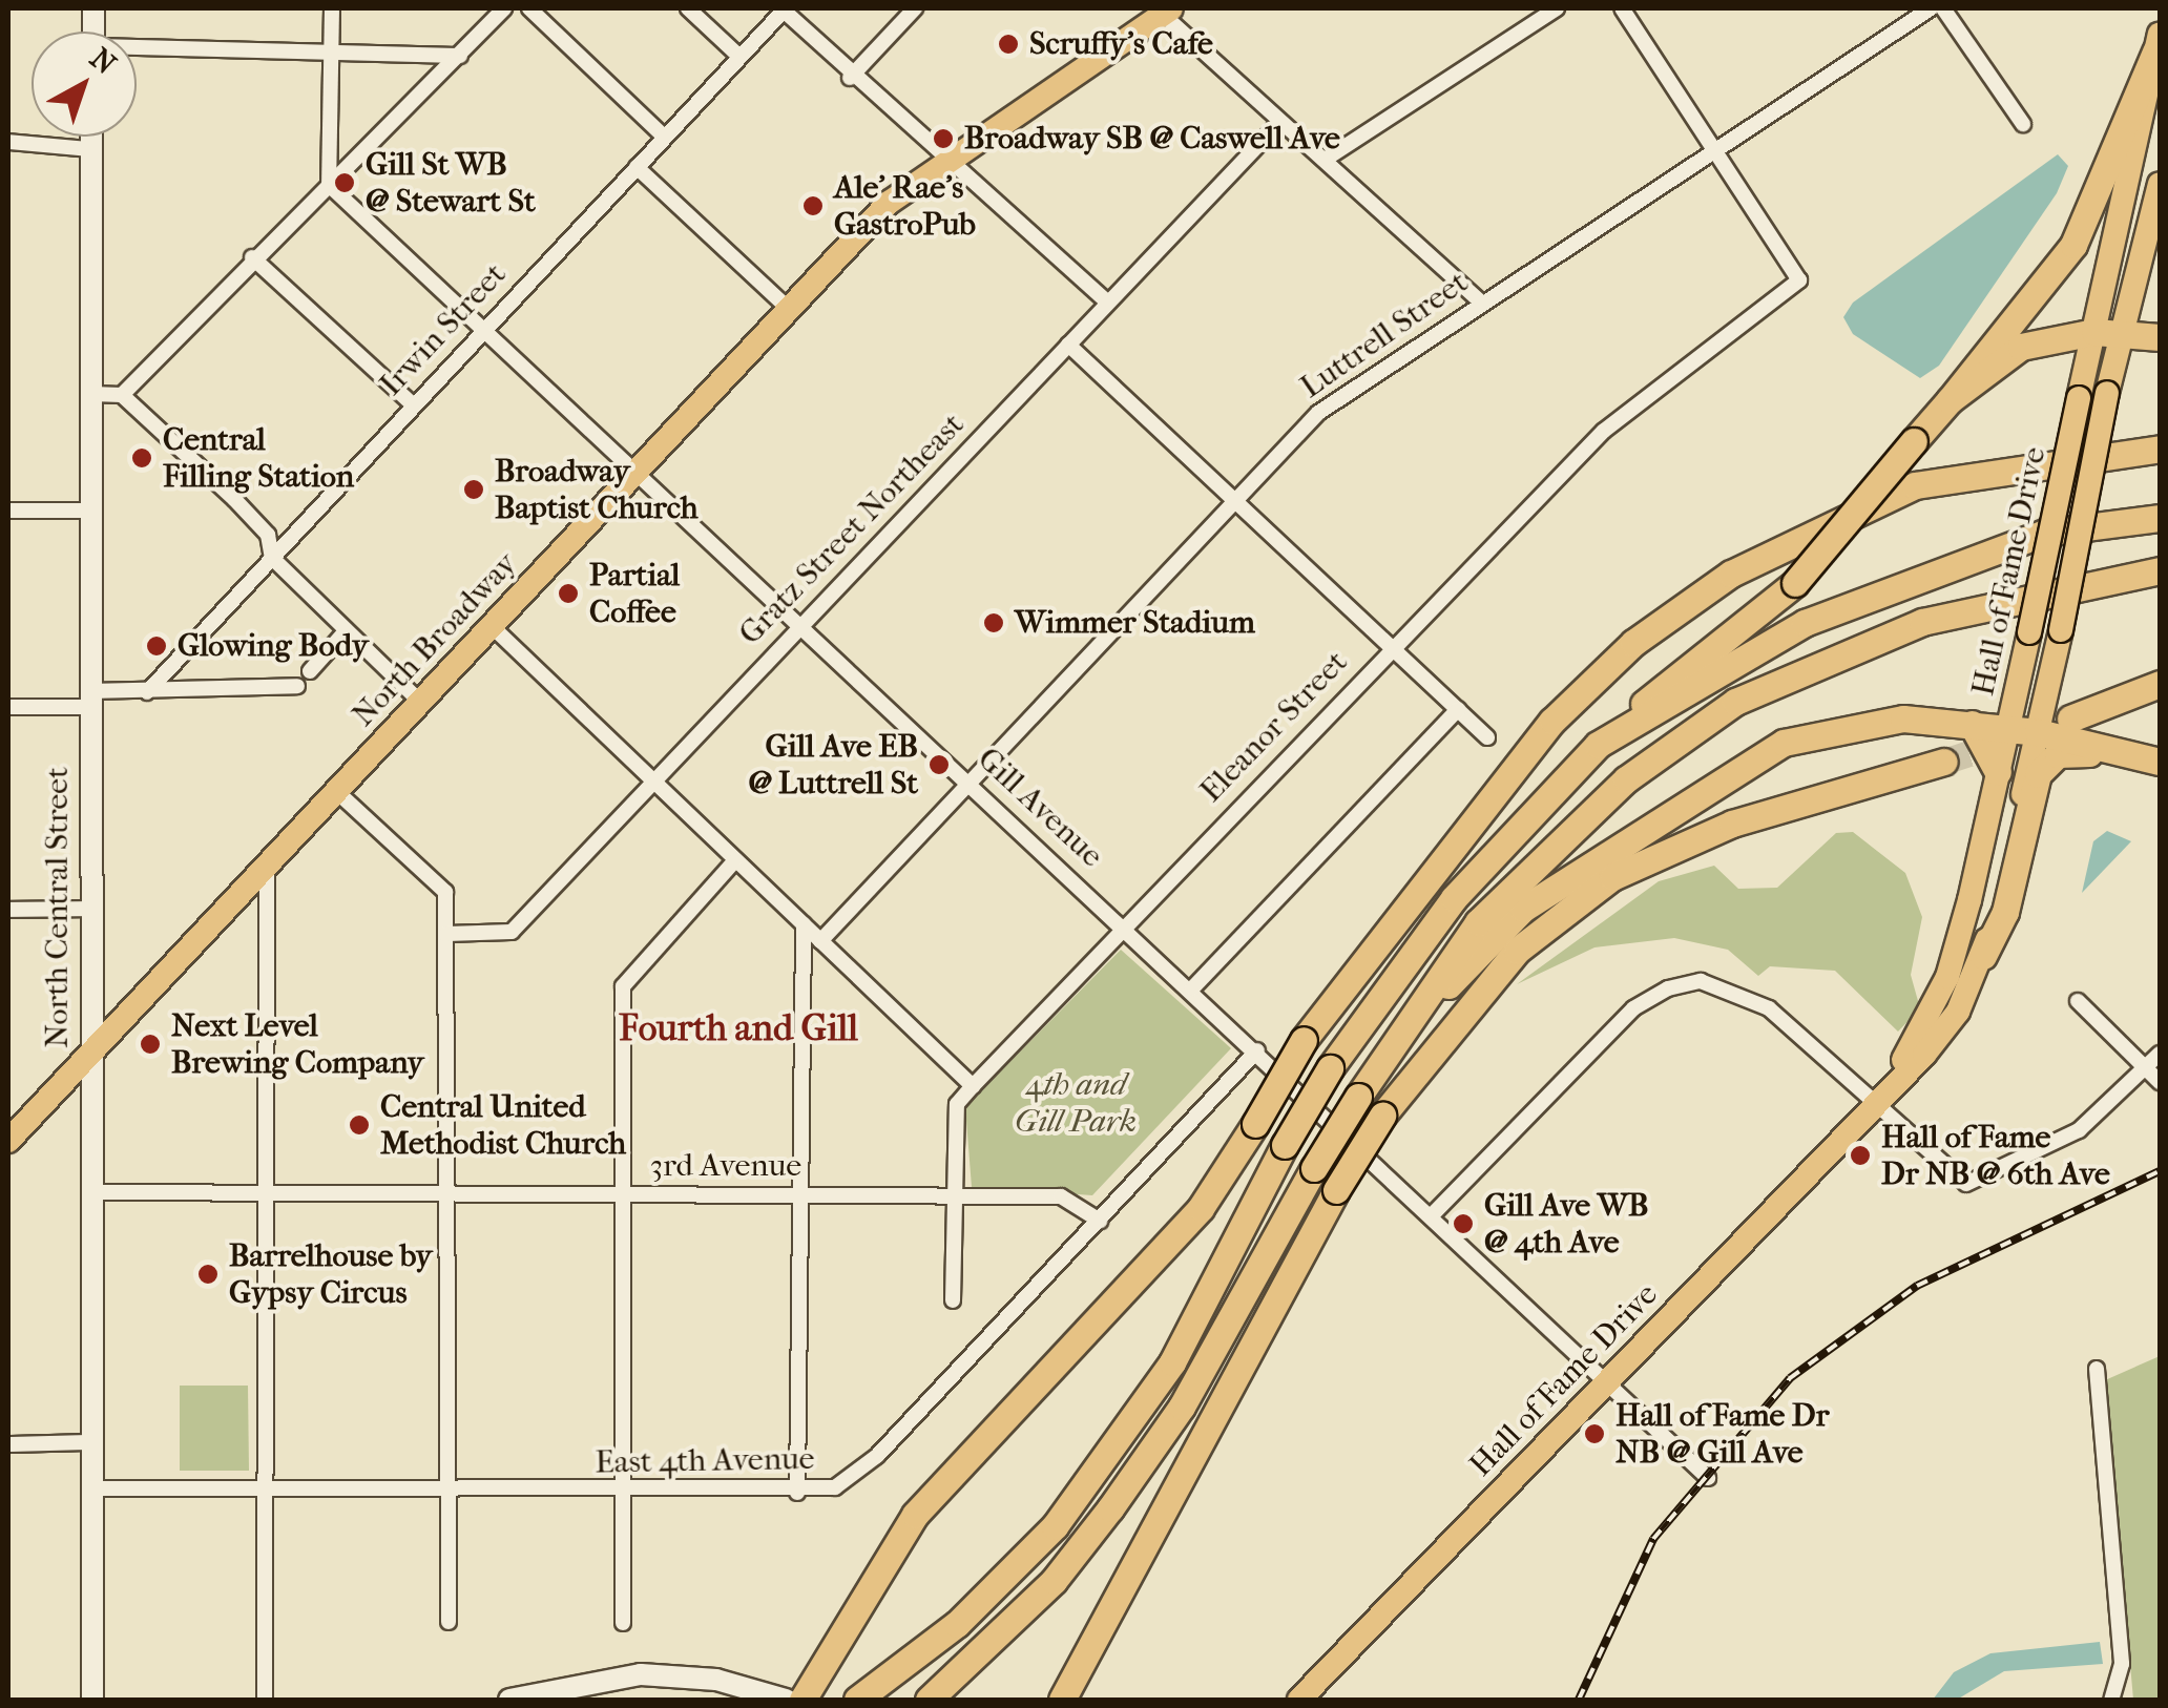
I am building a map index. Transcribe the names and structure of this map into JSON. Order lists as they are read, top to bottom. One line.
{"streets":{"main road":["Hall of Fame Drive","North Broadway","North Central Street"],"street":["Irwin Street","Luttrell Street","Gratz Street Northeast","Eleanor Street","Gill Avenue","3rd Avenue","East 4th Avenue"]},"crossings":[["Irwin Street","Gill Avenue"],["Luttrell Street","Eleanor Street"],["Luttrell Street","Gill Avenue"],["Gratz Street Northeast","Gill Avenue"],["Hall of Fame Drive","Gill Avenue"],["North Broadway","Gill Avenue"],["North Broadway","North Central Street"],["Eleanor Street","Gill Avenue"],["Eleanor Street","3rd Avenue"],["Gill Avenue","East 4th Avenue"],["North Central Street","3rd Avenue"],["North Central Street","East 4th Avenue"],["3rd Avenue","East 4th Avenue"]],"districts":["Fourth and Gill"],"parks":["4th and Gill Park"],"places":["Scruffy's Cafe","Broadway SB @ Caswell Ave","Gill St WB @ Stewart St","Ale' Rae’s GastroPub","Central Filling Station","Broadway Baptist Church","Partial Coffee","Wimmer Stadium","Glowing Body","Gill Ave EB @ Luttrell St","Next Level Brewing Company","Central United Methodist Church","Hall of Fame Dr NB @ 6th Ave","Gill Ave WB @ 4th Ave","Barrelhouse by Gypsy Circus","Hall of Fame Dr NB @ Gill Ave"],"north":"top right"}
